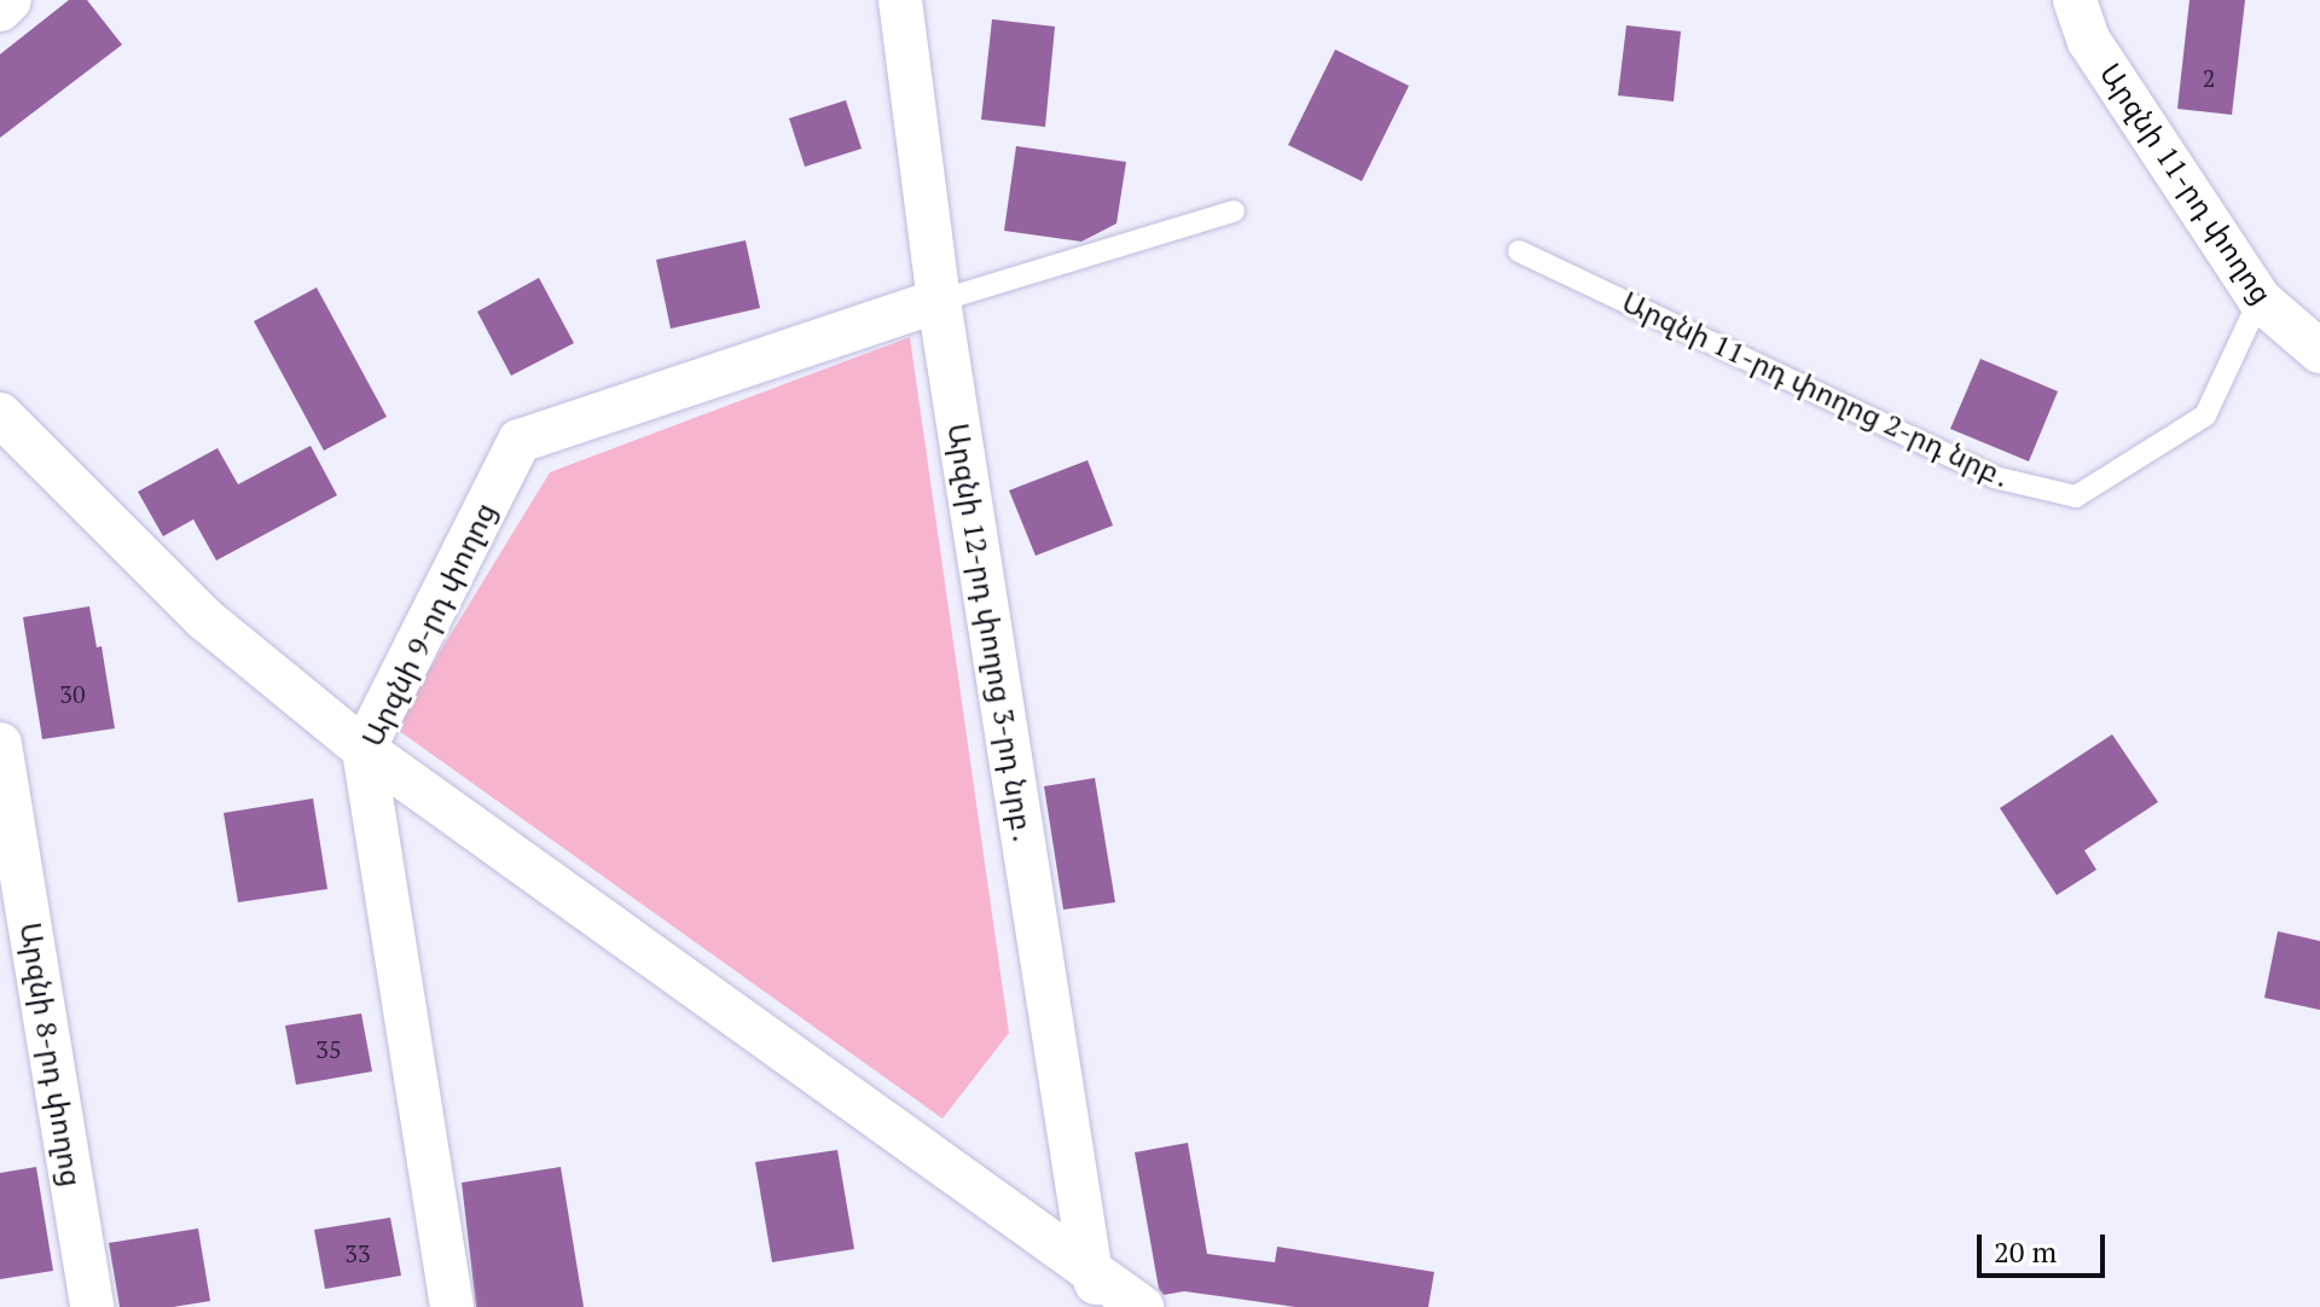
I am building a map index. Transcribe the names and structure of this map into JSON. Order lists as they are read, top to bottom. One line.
{"streets":{"street":["Արզնի 11-րդ փողոց","Արզնի 9-րդ փողոց","Արզնի 12-րդ փողոց 3-րդ նրբ․","Արզնի 8-րդ փողոց"],"lane":["Արզնի 11-րդ փողոց 2-րդ նրբ․"]},"crossings":[["Արզնի 11-րդ փողոց","Արզնի 11-րդ փողոց 2-րդ նրբ․"],["Արզնի 9-րդ փողոց","Արզնի 12-րդ փողոց 3-րդ նրբ․"]],"house_numbers":["2","30","35","33"],"scale_bar":"20 m"}
